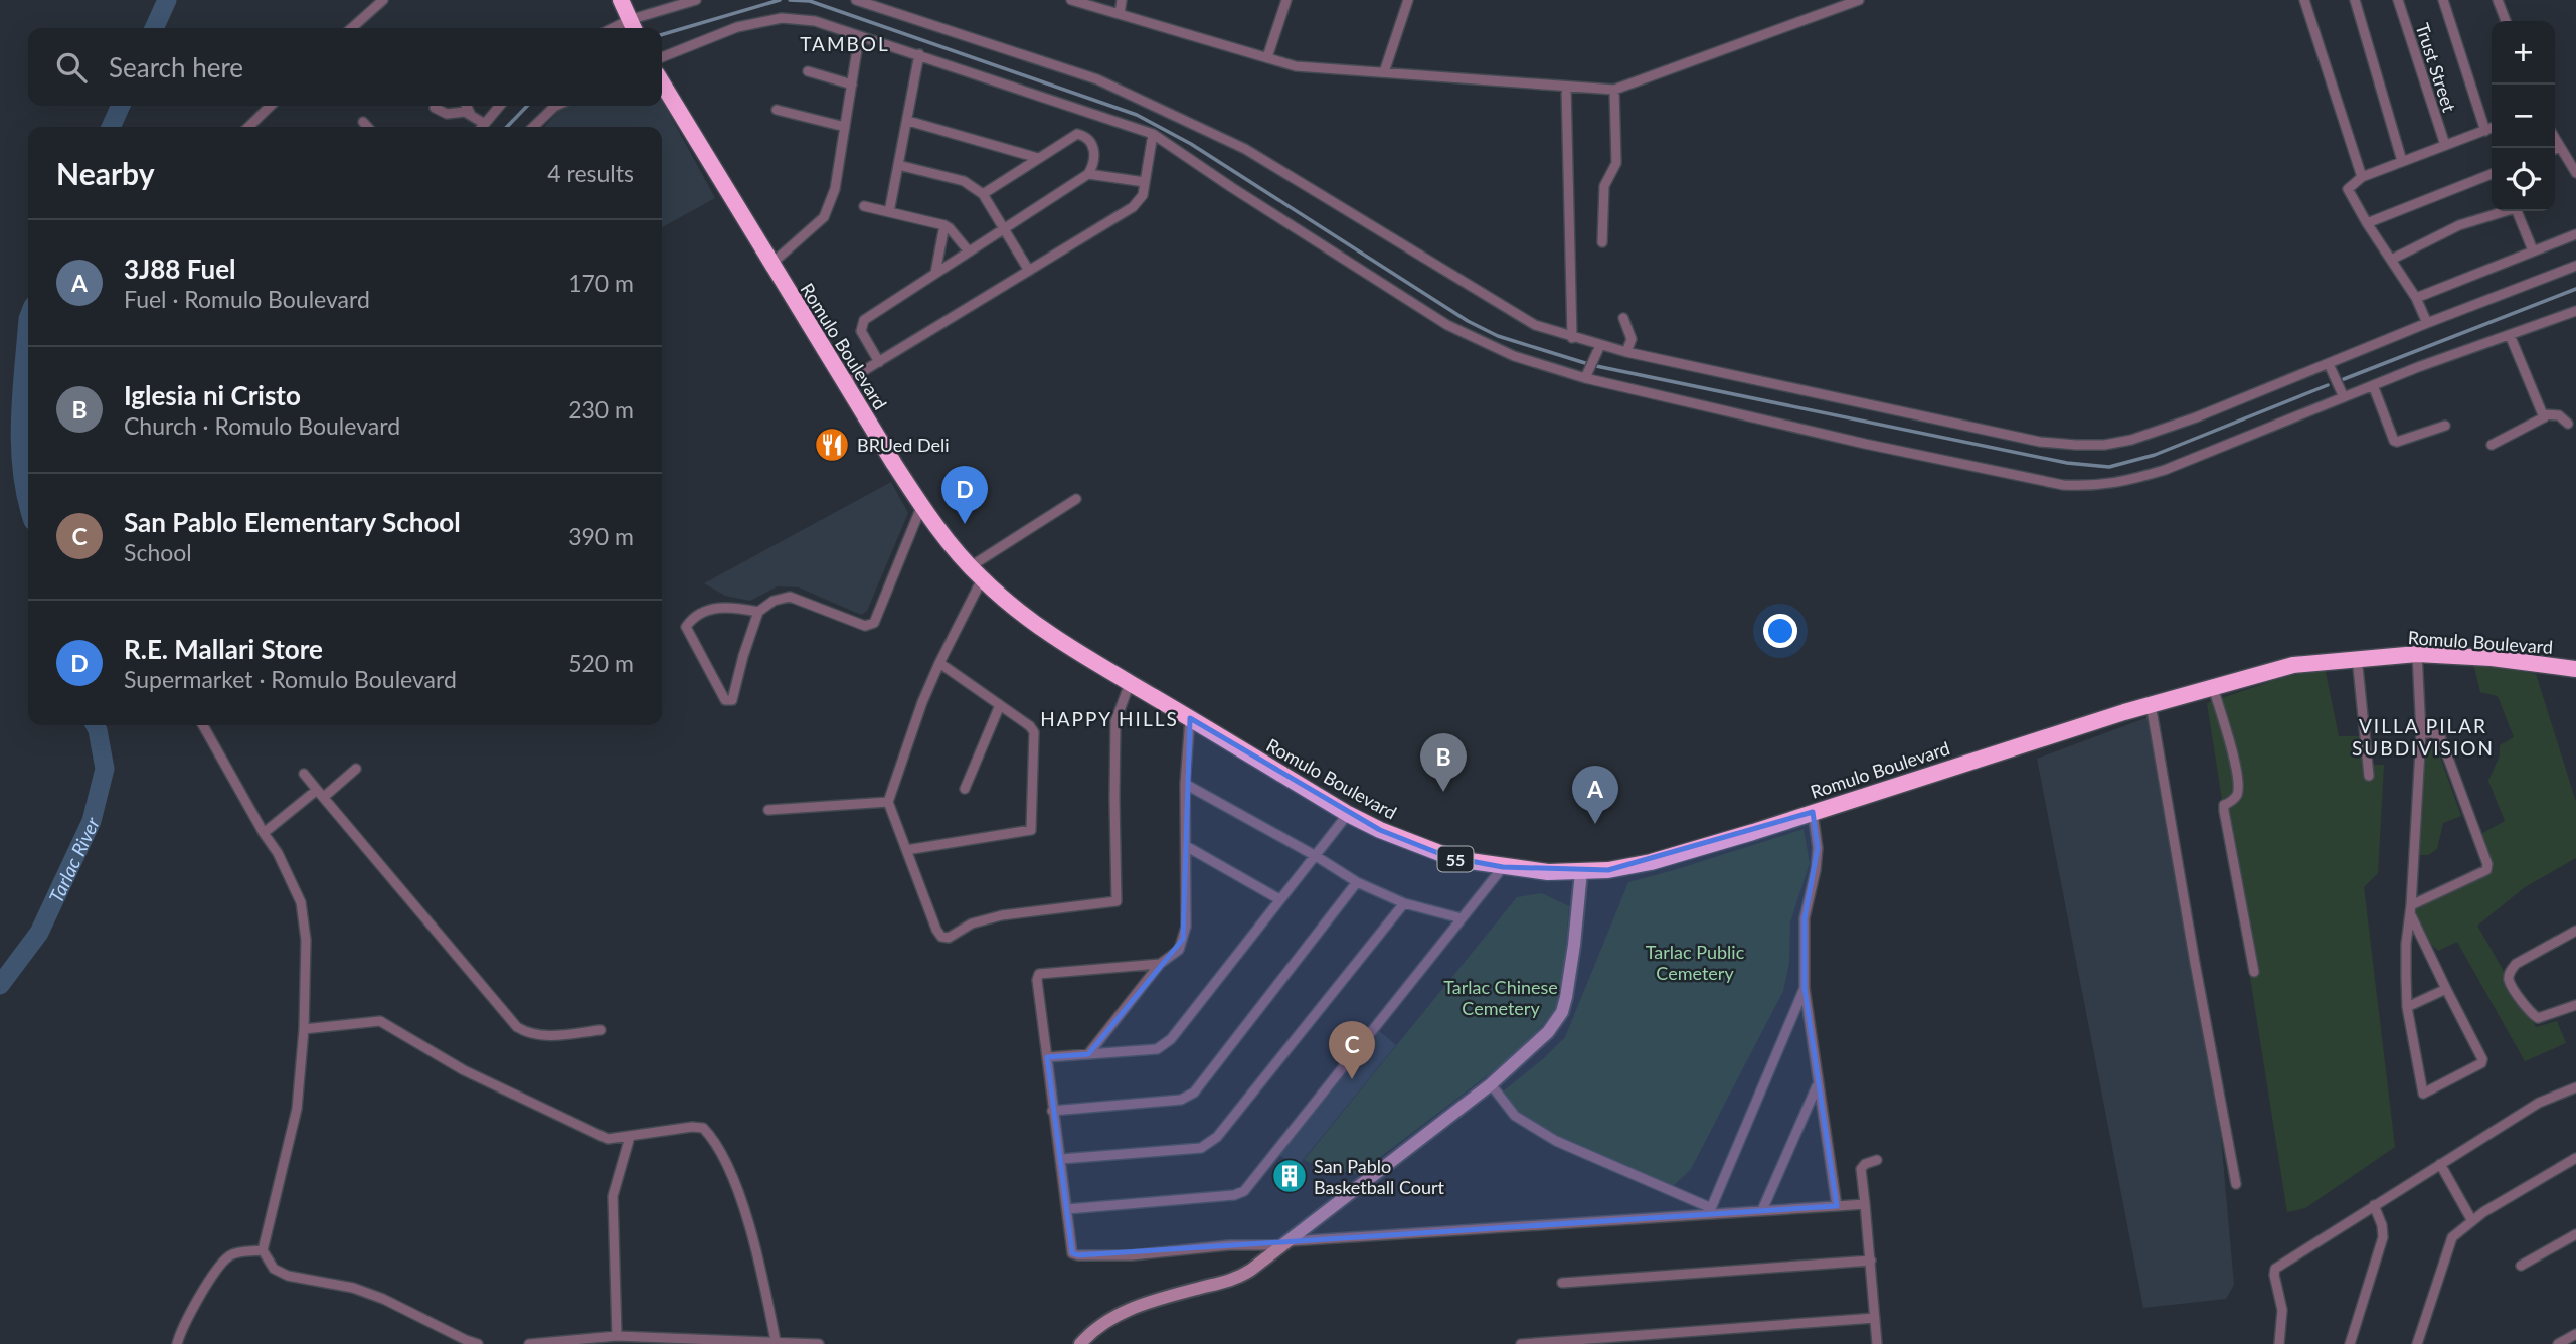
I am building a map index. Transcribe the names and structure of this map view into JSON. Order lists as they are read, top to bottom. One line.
{"streets":{"highway":["Romulo Boulevard","55"],"street":["Trust Street"]},"districts":["TAMBOL","HAPPY HILLS","VILLA PILAR SUBDIVISION"],"water":["Tarlac River"],"parks":["Tarlac Public Cemetery","Tarlac Chinese Cemetery"],"places":{"restaurant":["BRUed Deli"],"building":["San Pablo Basketball Court"]},"page":{"map_buttons":["+","−"],"search":"Search here","heading":["Nearby","4 results"],"list":[{"mark":"A","name":"3J88 Fuel","note":"Fuel · Romulo Boulevard","value":"170 m"},{"mark":"B","name":"Iglesia ni Cristo","note":"Church · Romulo Boulevard","value":"230 m"},{"mark":"C","name":"San Pablo Elementary School","note":"School","value":"390 m"},{"mark":"D","name":"R.E. Mallari Store","note":"Supermarket · Romulo Boulevard","value":"520 m"}],"pins":["D","B","A","C"]}}
